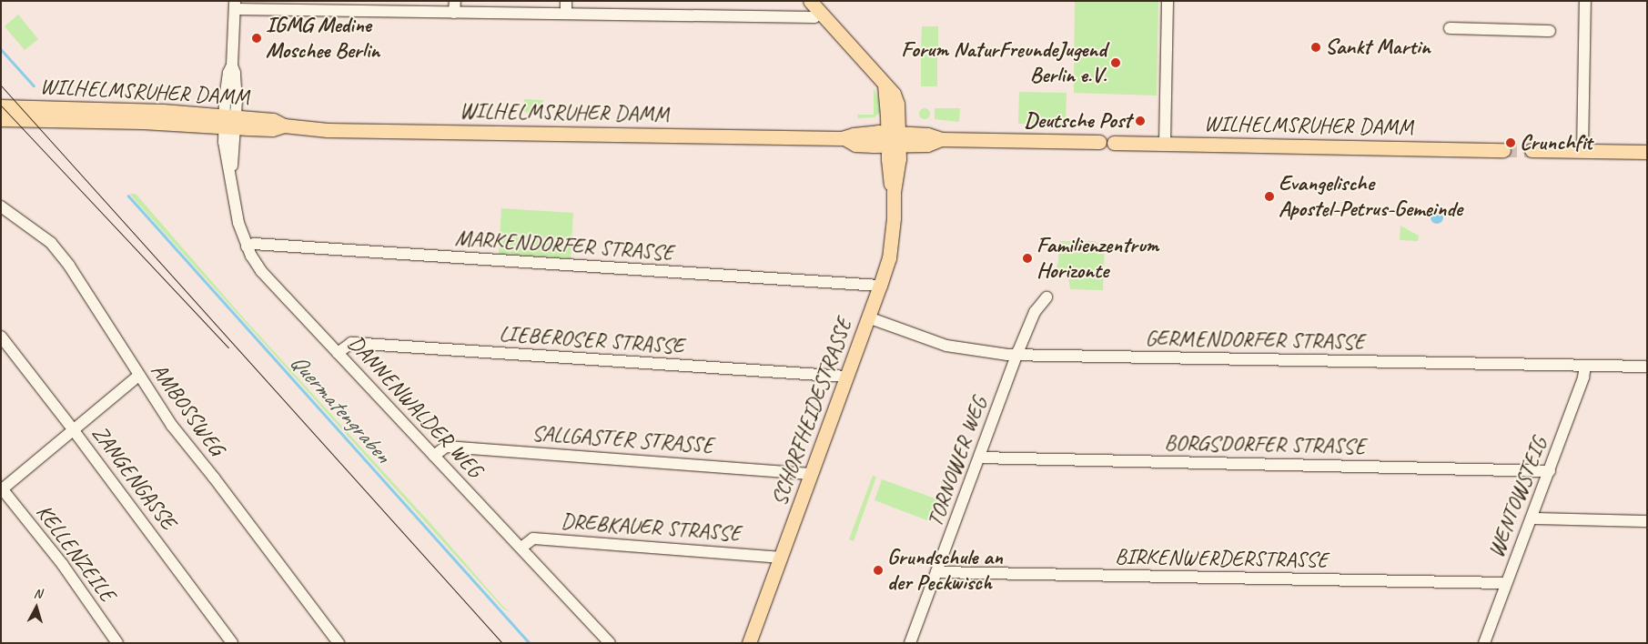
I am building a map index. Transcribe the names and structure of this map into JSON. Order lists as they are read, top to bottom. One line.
{"streets":{"main road":["WILHELMSRUHER DAMM","SCHORFHEIDESTRASSE"],"street":["MARKENDORFER STRASSE","LIEBEROSER STRASSE","GERMENDORFER STRASSE","DANNENWALDER WEG","AMBOSSWEG","SALLGASTER STRASSE","BORGSDORFER STRASSE","TORNOWER WEG","ZANGENGASSE","WENTOWSTEIG","DREBKAUER STRASSE","KELLENZEILE","BIRKENWERDERSTRASSE"]},"crossings":[["WILHELMSRUHER DAMM","DANNENWALDER WEG"],["WILHELMSRUHER DAMM","SCHORFHEIDESTRASSE"],["MARKENDORFER STRASSE","DANNENWALDER WEG"],["MARKENDORFER STRASSE","SCHORFHEIDESTRASSE"],["LIEBEROSER STRASSE","DANNENWALDER WEG"],["LIEBEROSER STRASSE","SCHORFHEIDESTRASSE"],["GERMENDORFER STRASSE","SCHORFHEIDESTRASSE"],["GERMENDORFER STRASSE","TORNOWER WEG"],["GERMENDORFER STRASSE","WENTOWSTEIG"],["DANNENWALDER WEG","SALLGASTER STRASSE"],["DANNENWALDER WEG","DREBKAUER STRASSE"],["SCHORFHEIDESTRASSE","SALLGASTER STRASSE"],["SCHORFHEIDESTRASSE","DREBKAUER STRASSE"],["BORGSDORFER STRASSE","TORNOWER WEG"],["BORGSDORFER STRASSE","WENTOWSTEIG"],["TORNOWER WEG","BIRKENWERDERSTRASSE"],["WENTOWSTEIG","BIRKENWERDERSTRASSE"]],"water":["Quermatengraben"],"places":["IGMG Medine Moschee Berlin","Sankt Martin","Forum NaturFreundeJugend Berlin e.V.","Deutsche Post","Crunchfit","Evangelische Apostel-Petrus-Gemeinde","Familienzentrum Horizonte","Grundschule an der Peckwisch"],"north":"top"}
